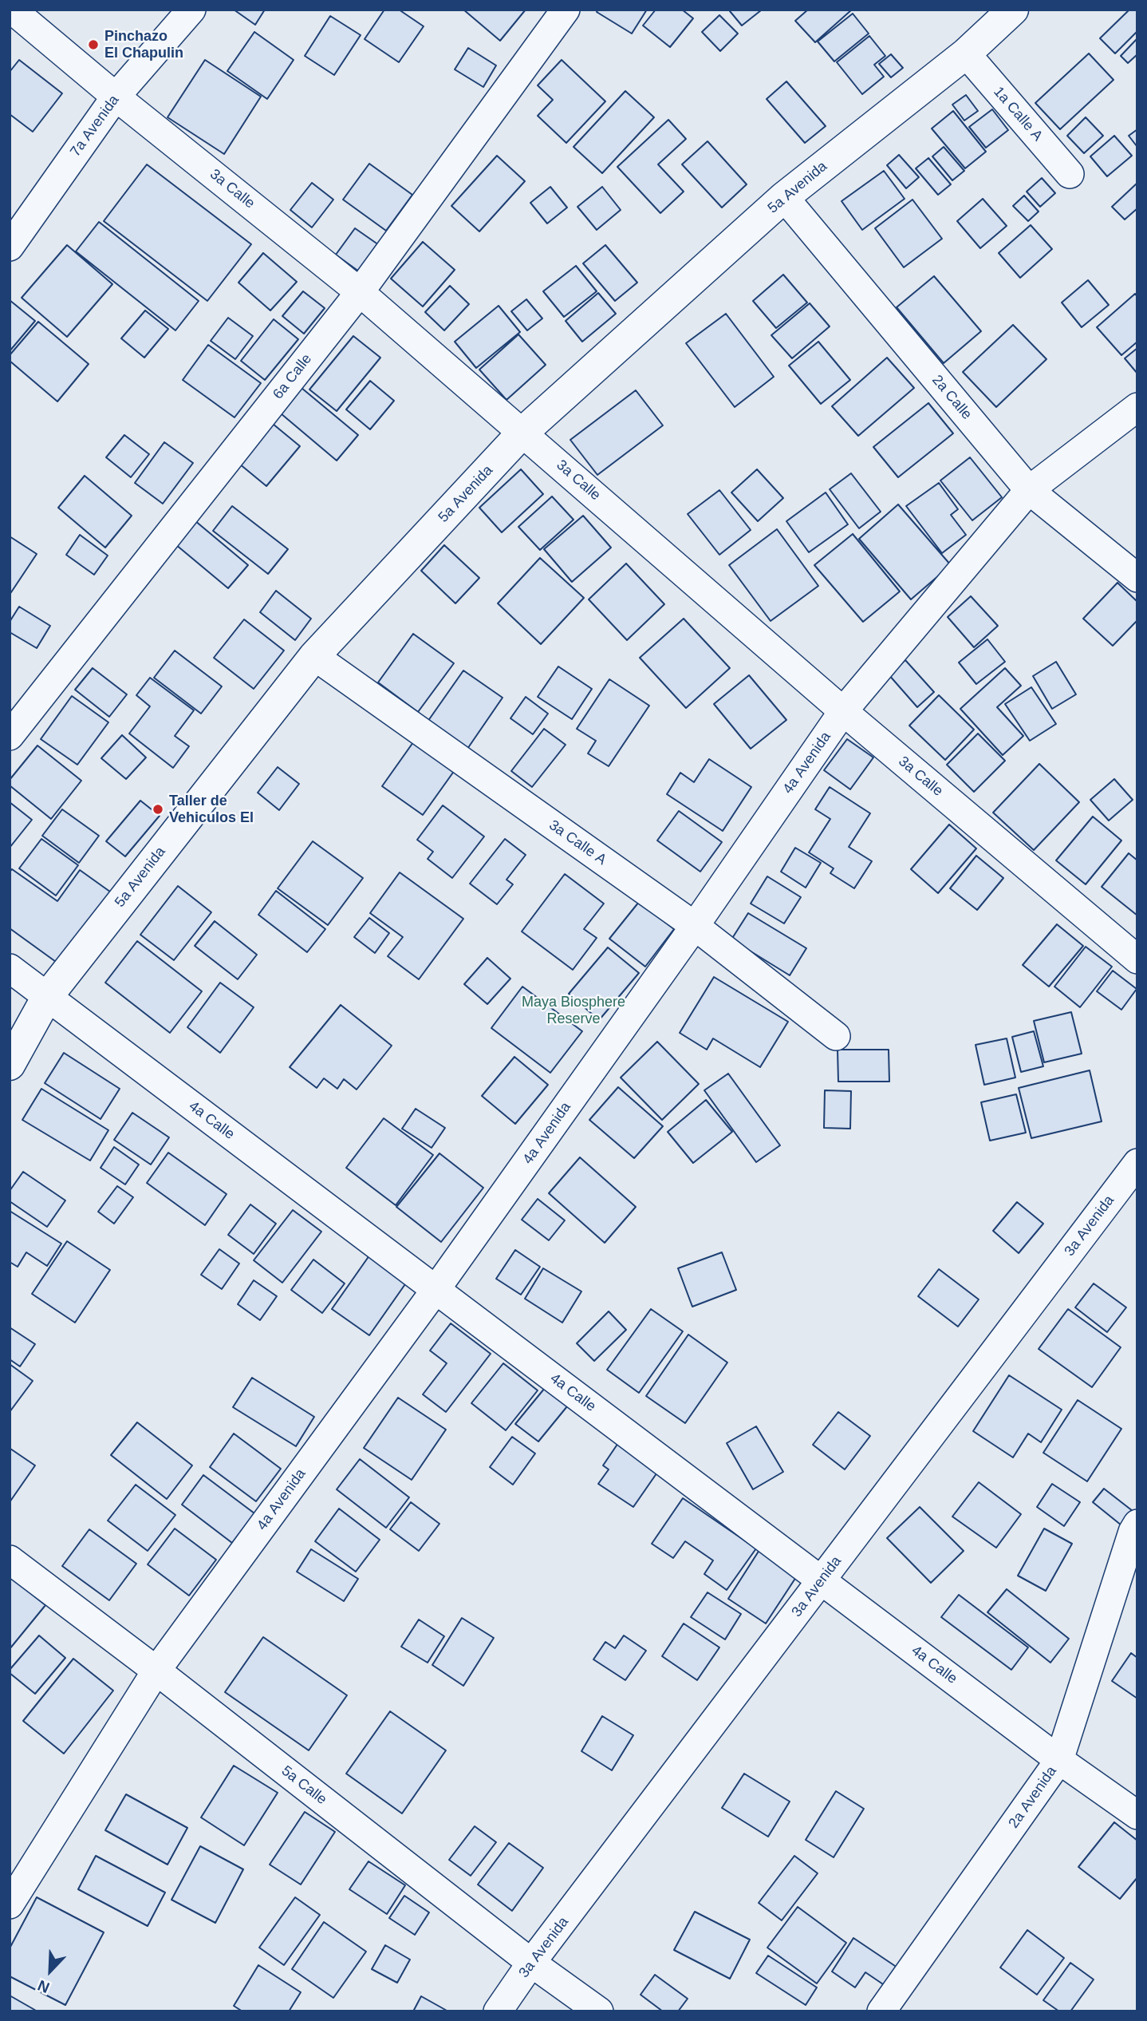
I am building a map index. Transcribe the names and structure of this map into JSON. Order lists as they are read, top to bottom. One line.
{"streets":{"street":["1a Calle A","7a Avenida","5a Avenida","3a Calle","6a Calle","2a Calle","4a Avenida","3a Calle A","4a Calle","3a Avenida","5a Calle","2a Avenida"]},"crossings":[["1a Calle A","5a Avenida"],["7a Avenida","3a Calle"],["5a Avenida","3a Calle"],["5a Avenida","2a Calle"],["5a Avenida","3a Calle A"],["5a Avenida","4a Calle"],["3a Calle","6a Calle"],["3a Calle","4a Avenida"],["2a Calle","4a Avenida"],["4a Avenida","3a Calle A"],["4a Avenida","4a Calle"],["4a Avenida","5a Calle"],["4a Calle","3a Avenida"],["4a Calle","2a Avenida"],["3a Avenida","5a Calle"]],"parks":["Maya Biosphere Reserve"],"places":["Pinchazo El Chapulin","Taller de Vehiculos El"],"north":"bottom left"}
